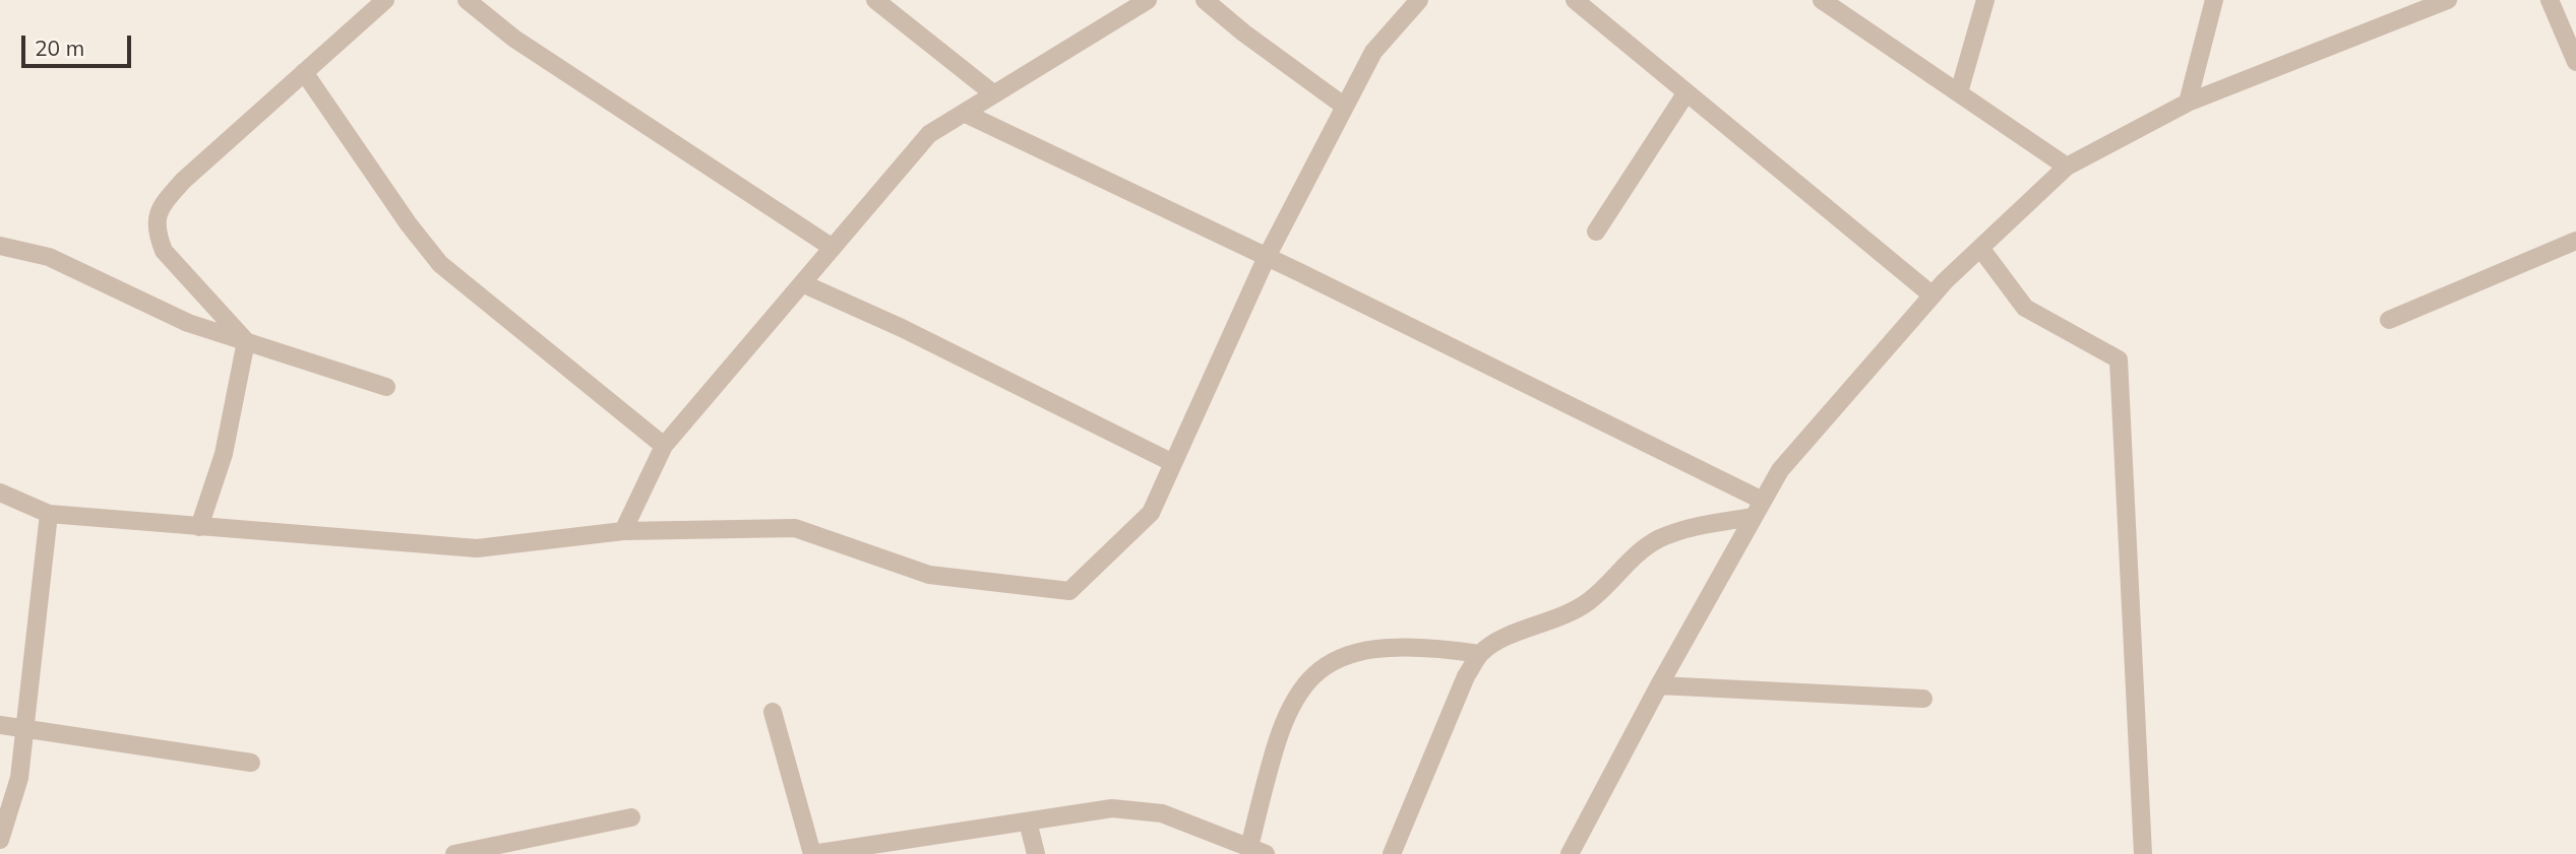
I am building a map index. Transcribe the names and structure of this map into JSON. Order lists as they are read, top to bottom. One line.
{"scale_bar":"20 m"}
